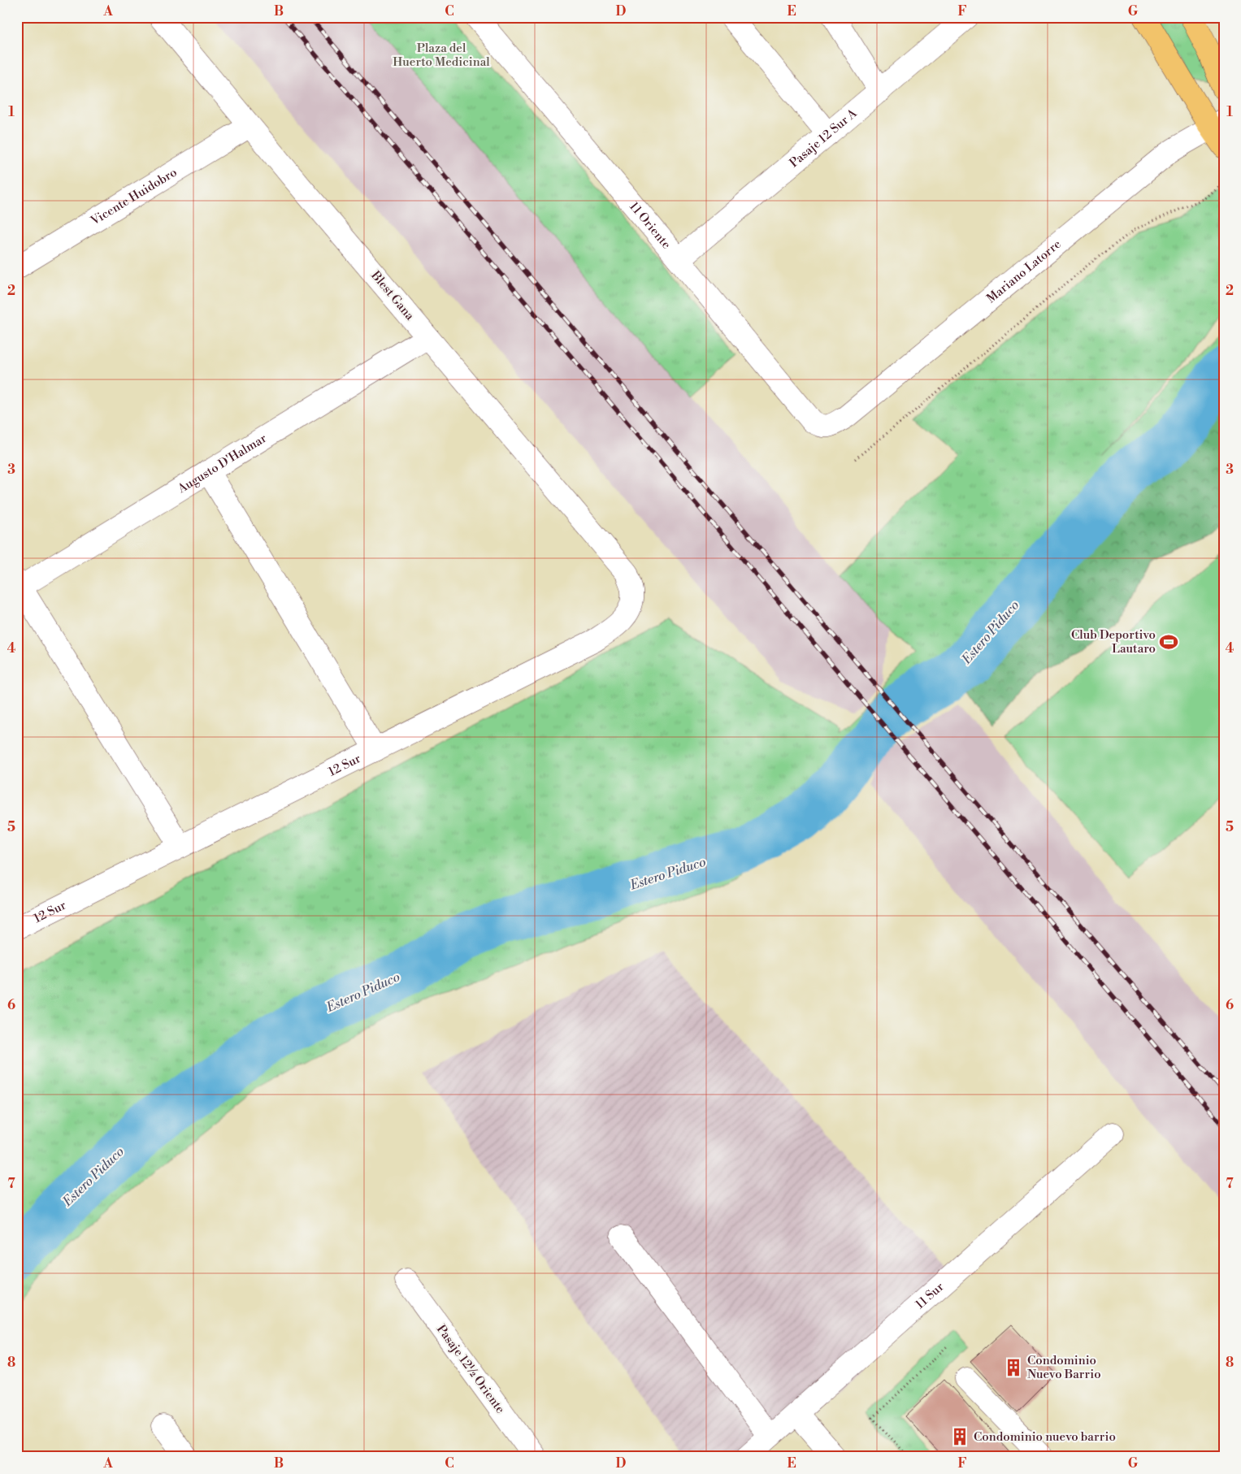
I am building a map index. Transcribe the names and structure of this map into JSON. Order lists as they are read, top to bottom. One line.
{"streets":{"street":["Pasaje 12 Sur A","Vicente Huidobro","11 Oriente","Mariano Latorre","Blest Gana","Augusto D'Halmar","12 Sur","11 Sur","Pasaje 12½ Oriente"]},"crossings":[["Pasaje 12 Sur A","11 Oriente"],["Vicente Huidobro","Blest Gana"],["11 Oriente","Mariano Latorre"],["Blest Gana","Augusto D'Halmar"],["Blest Gana","12 Sur"]],"water":["Estero Piduco"],"parks":["Plaza del Huerto Medicinal"],"places":{"sports":["Club Deportivo Lautaro"],"building":["Condominio Nuevo Barrio","Condominio nuevo barrio"]},"grid":{"columns":["A","B","C","D","E","F","G"],"rows":["1","2","3","4","5","6","7","8"]}}
